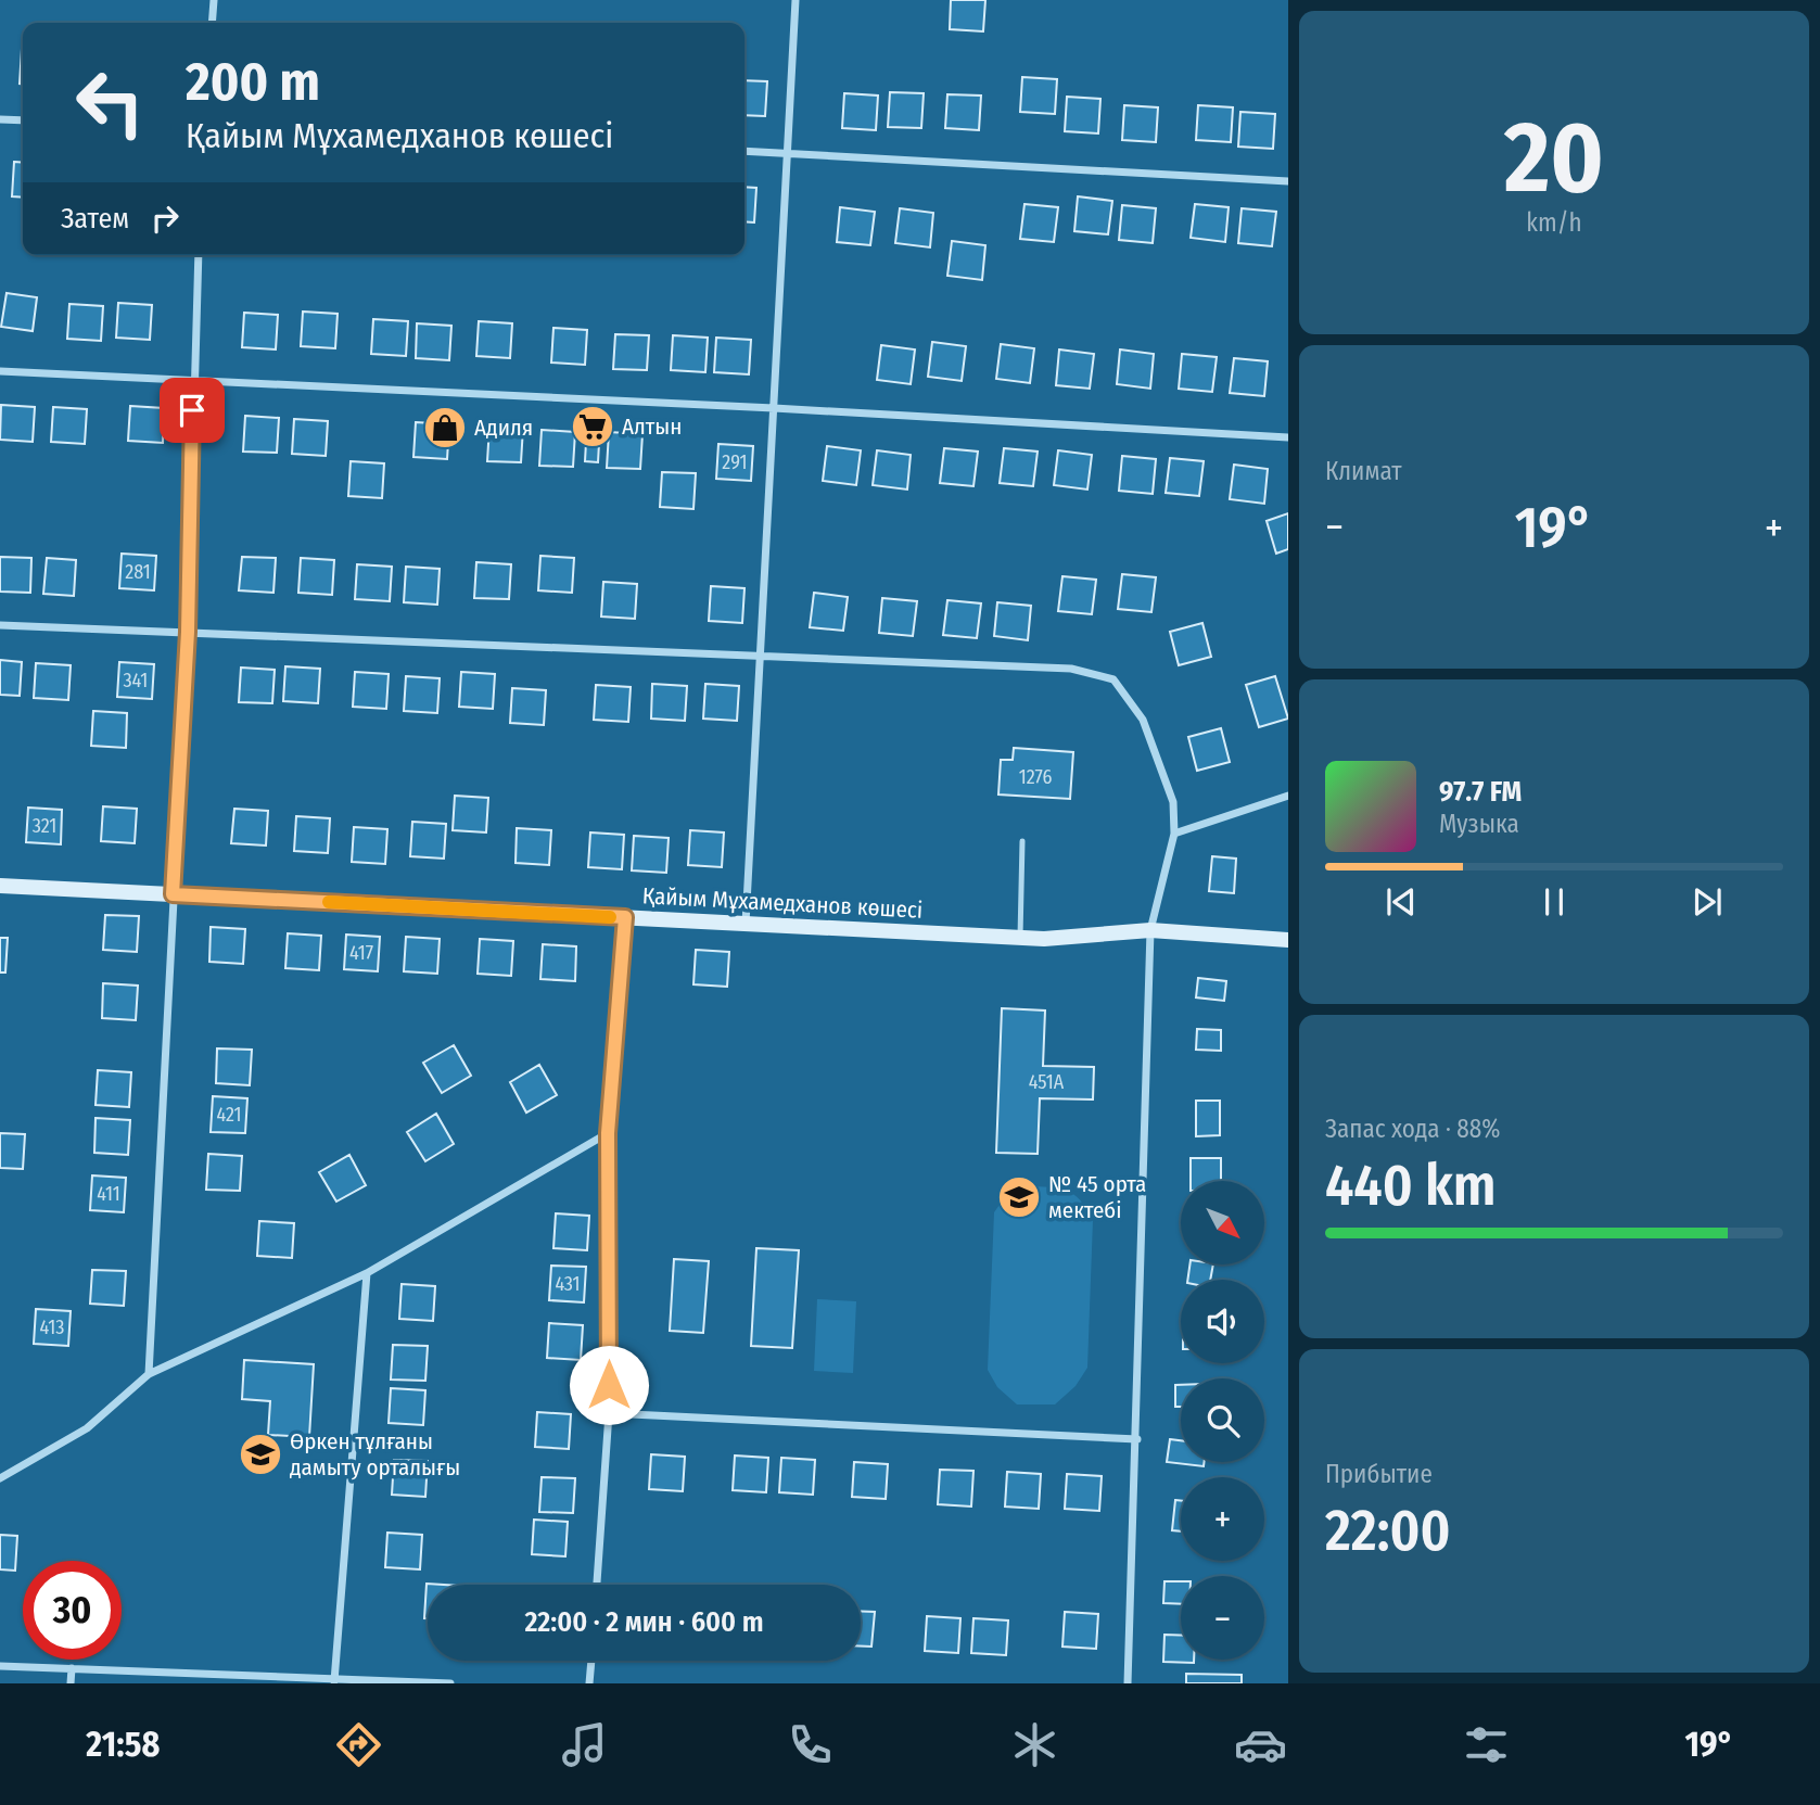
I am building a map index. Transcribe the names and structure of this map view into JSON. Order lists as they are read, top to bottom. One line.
{"streets":{"street":["Қайым Мұхамедханов көшесі"]},"places":{"supermarket":["Алтын"],"shop":["Адиля"],"school or university":["№ 45 орта мектебі","Өркен тұлғаны дамыту орталығы"]},"house_numbers":["291","281","341","1276","321","417","451А","421","411","431","413"],"north":"bottom right","page":{"tile":[["20","km/h"],"Климат",["Запас хода · 88%","440 km"],["Прибытие","22:00"]],"turn":["200 m","Қайым Мұхамедханов көшесі"],"then":"Затем","heat":["−","19°","+"],"song":["97.7 FM","Музыка"],"map_buttons":["+","−"],"limit":"30","trip":"22:00 · 2 мин · 600 m","tabs":["21:58","19°"]}}
